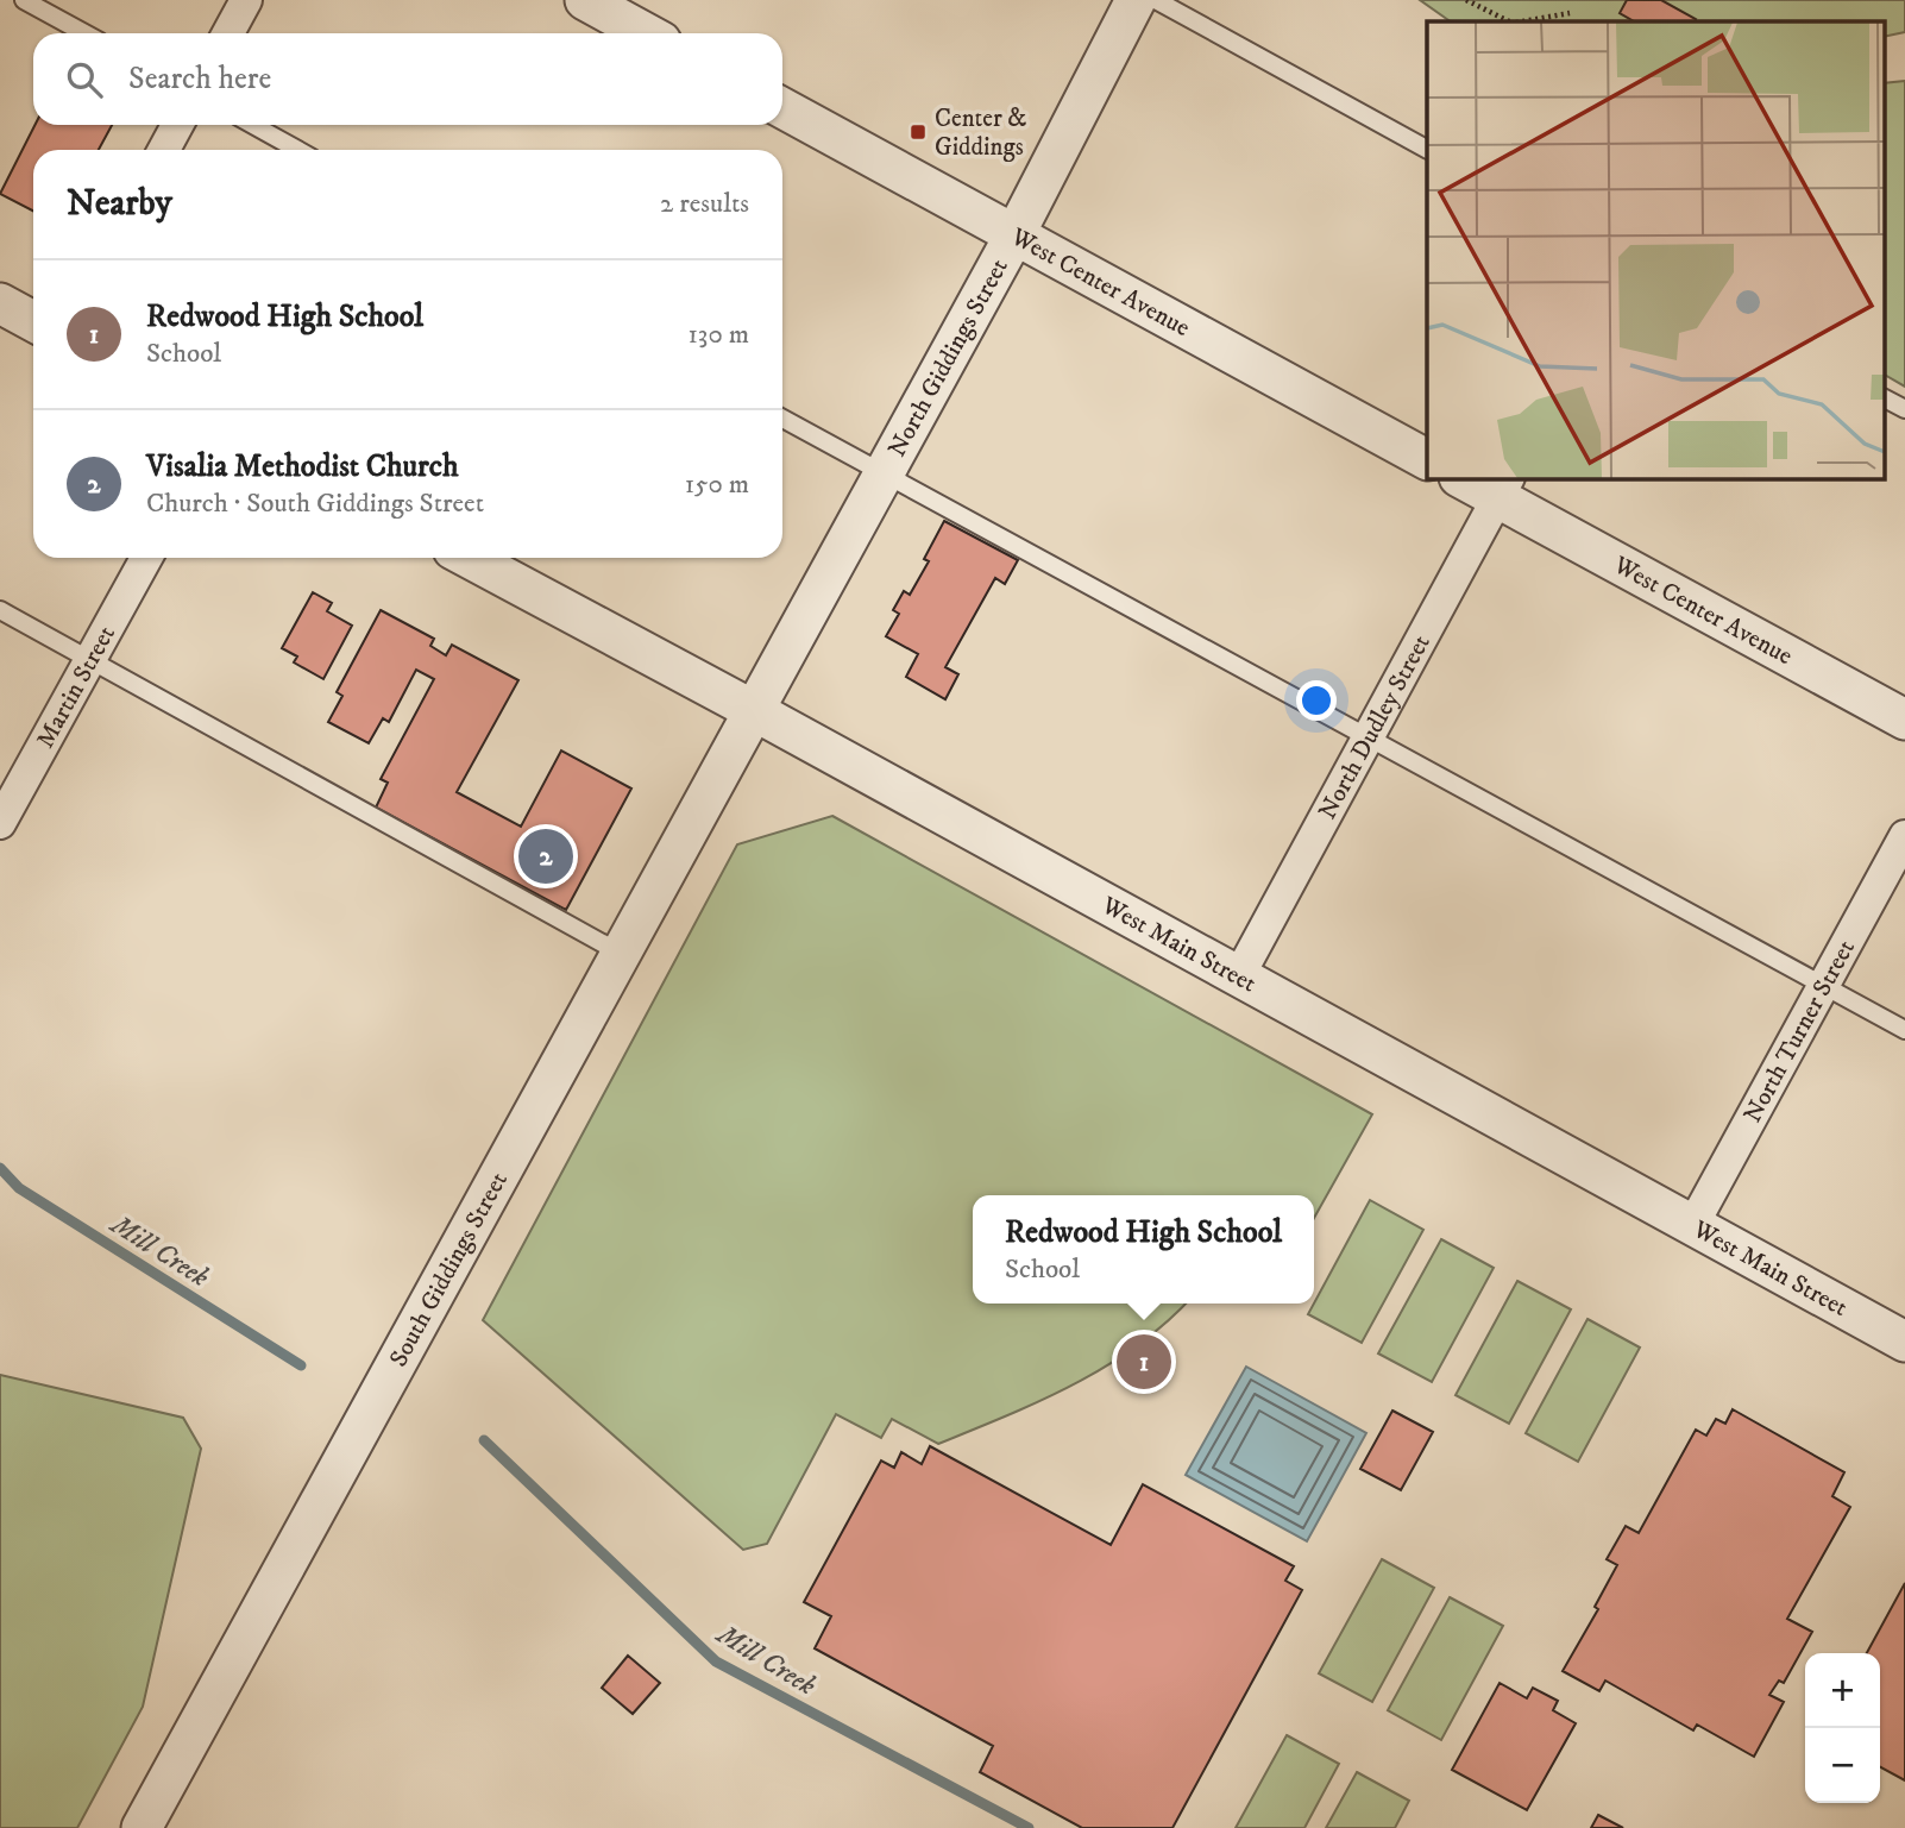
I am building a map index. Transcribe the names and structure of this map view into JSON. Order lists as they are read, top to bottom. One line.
{"streets":{"street":["West Center Avenue","North Giddings Street","Martin Street","North Dudley Street","West Main Street","North Turner Street","South Giddings Street"]},"crossings":[["West Center Avenue","North Giddings Street"],["West Center Avenue","North Dudley Street"],["North Giddings Street","West Main Street"],["North Giddings Street","South Giddings Street"],["North Dudley Street","West Main Street"],["West Main Street","North Turner Street"],["West Main Street","South Giddings Street"]],"water":["Mill Creek"],"places":{"transit":["Center & Giddings"]},"page":{"search":"Search here","heading":["Nearby","2 results"],"list":[{"mark":"1","name":"Redwood High School","note":"School","value":"130 m"},{"mark":"2","name":"Visalia Methodist Church","note":"Church · South Giddings Street","value":"150 m"}],"pins":["2","1"],"popup":["Redwood High School","School"],"map_buttons":["+","−"]}}
